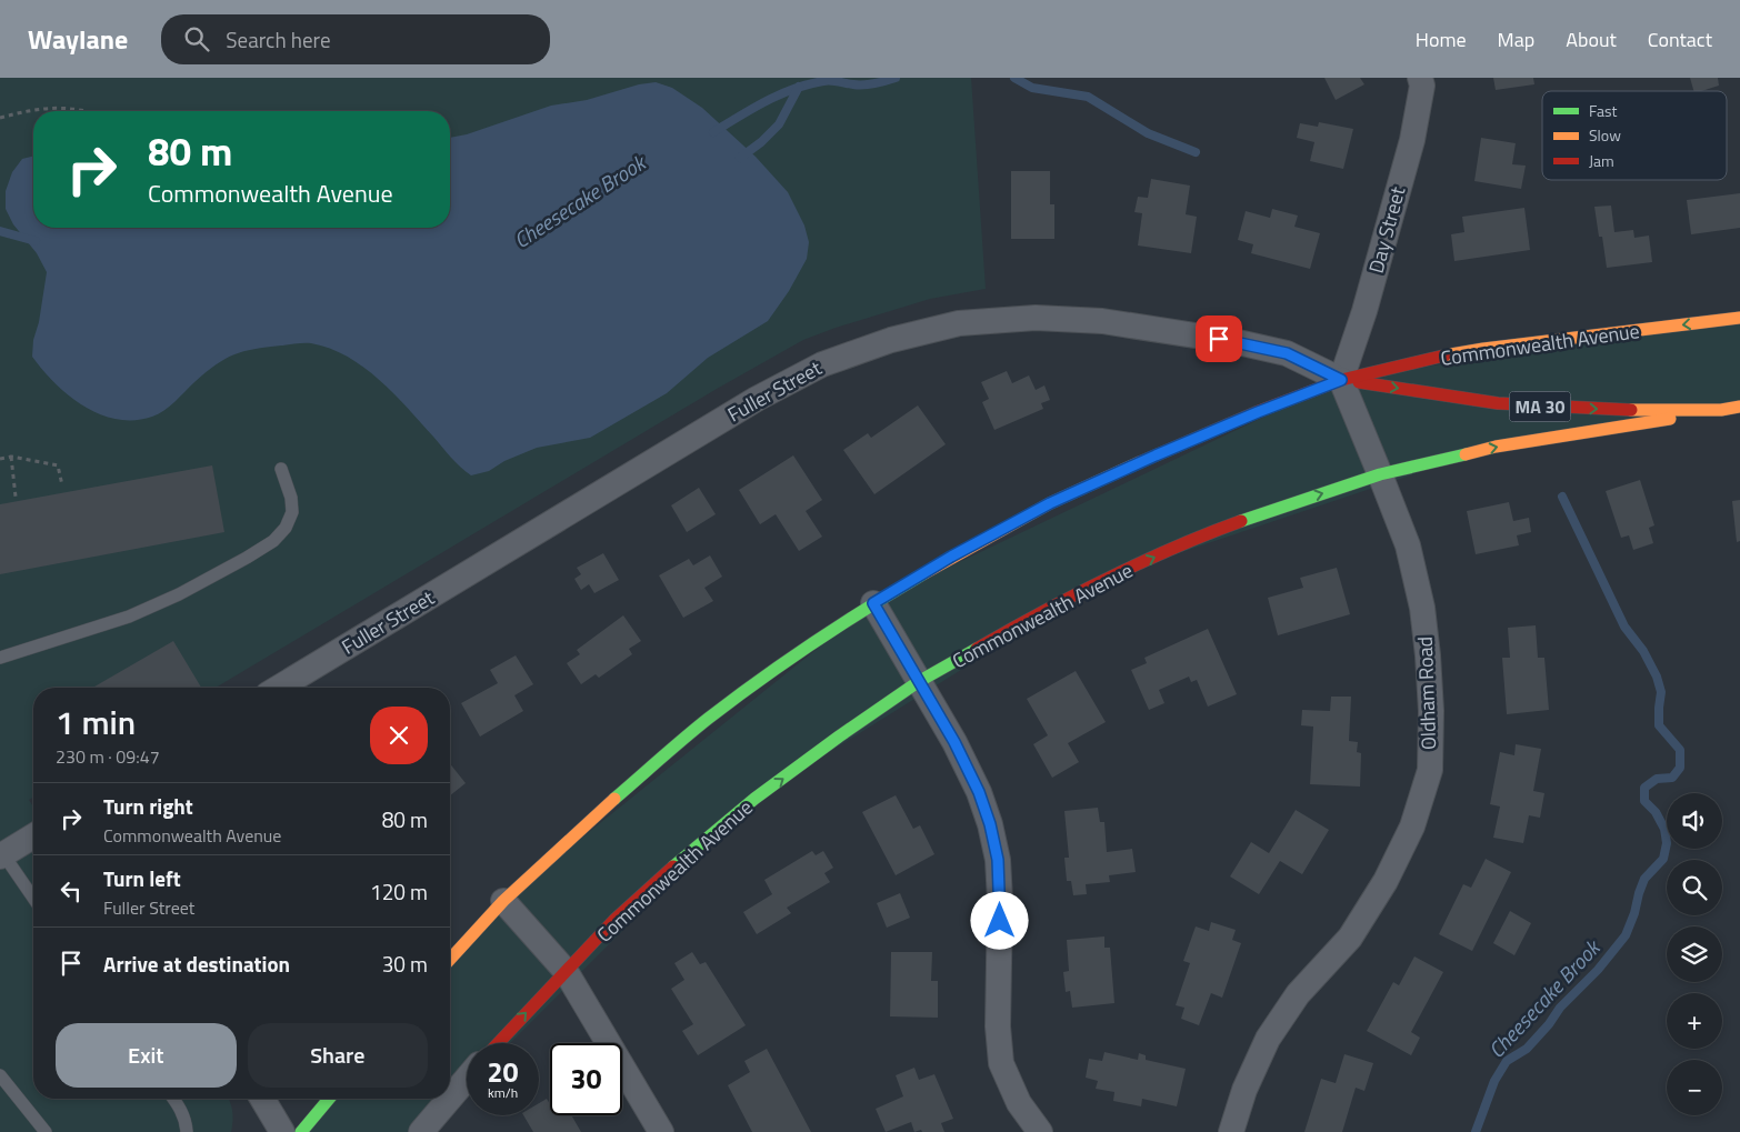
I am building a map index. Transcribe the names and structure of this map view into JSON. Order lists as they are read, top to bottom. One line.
{"streets":{"main road":["Commonwealth Avenue","MA 30"],"street":["Day Street","Fuller Street","Oldham Road"]},"crossings":[["Day Street","Commonwealth Avenue"],["Day Street","Fuller Street"],["Day Street","Oldham Road"],["Commonwealth Avenue","Fuller Street"],["Commonwealth Avenue","Oldham Road"],["Fuller Street","Oldham Road"]],"water":["Cheesecake Brook"],"legend":["Fast","Slow","Jam"],"page":{"header":"Waylane","search":"Search here","nav":["Home","Map","About","Contact"],"turn":["80 m","Commonwealth Avenue"],"heading":["1 min","230 m · 09:47"],"list":[{"name":"Turn right","note":"Commonwealth Avenue","value":"80 m"},{"name":"Turn left","note":"Fuller Street","value":"120 m"},{"name":"Arrive at destination","value":"30 m"}],"map_buttons":["+","−"],"buttons":["Exit","Share"],"speed":"20 km/h","limit":"30"}}
